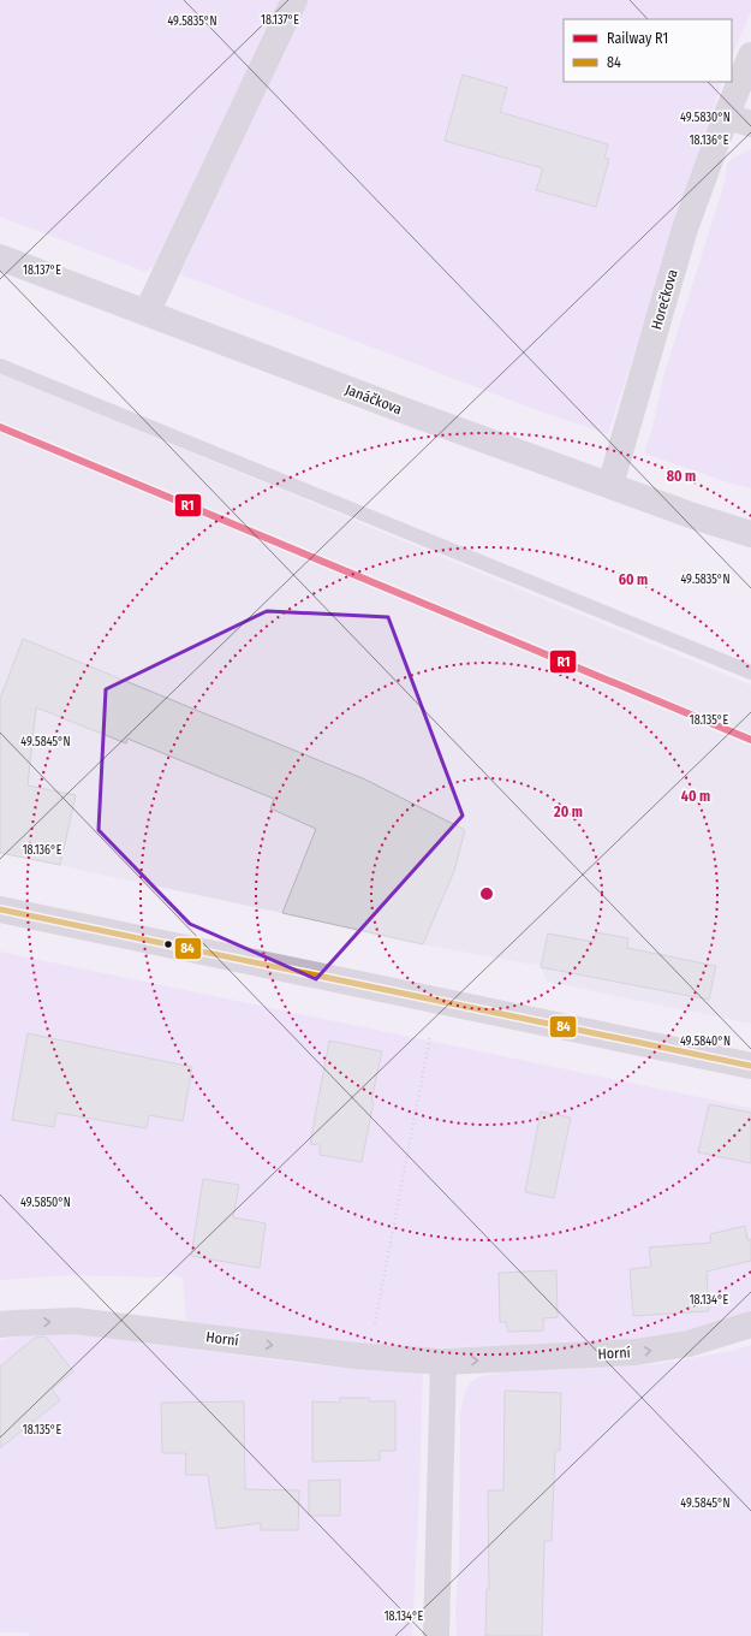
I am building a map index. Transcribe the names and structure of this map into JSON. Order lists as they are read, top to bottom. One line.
{"streets":{"street":["Horečkova","Janáčkova","Horní"]},"crossings":[["Horečkova","Janáčkova"]],"one_way":["Horní"],"lines":["rail line R1","transit line 84"],"legend":["Railway R1","84"],"coordinates":["18.137°E","49.5835°N","49.5830°N","18.136°E","18.135°E","49.5845°N","49.5840°N","49.5850°N","18.134°E"],"rings":["80 m","60 m","40 m","20 m"]}
